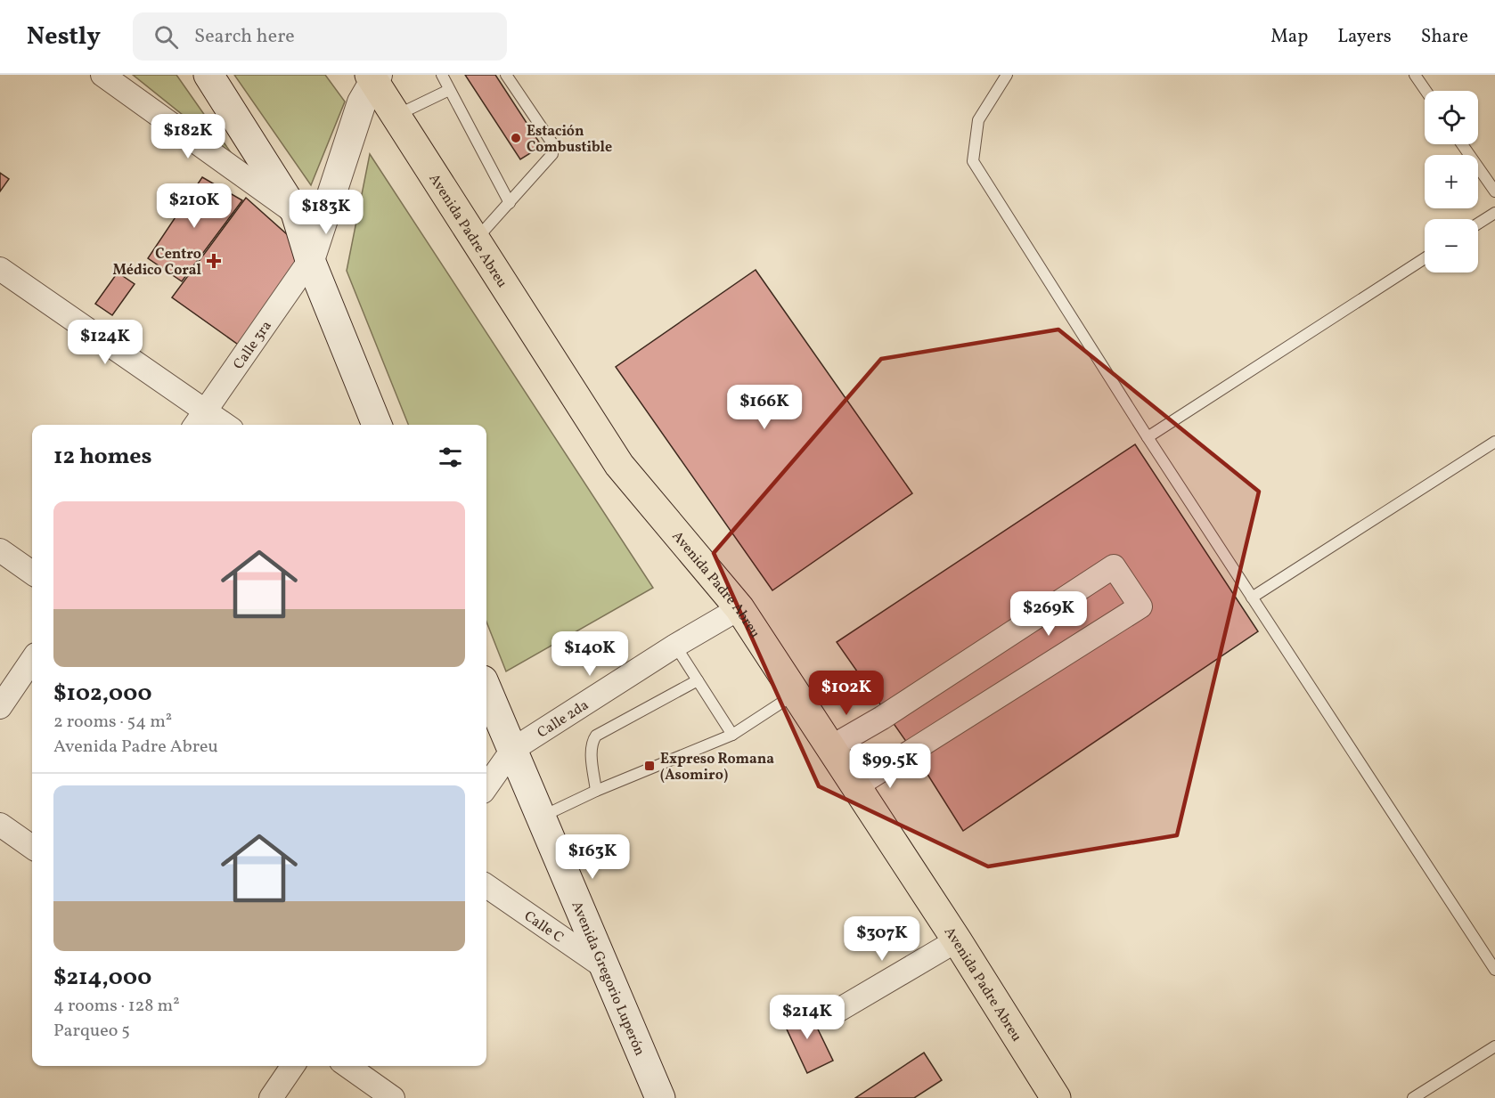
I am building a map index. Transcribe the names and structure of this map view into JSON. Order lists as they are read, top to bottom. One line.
{"streets":{"main road":["Avenida Padre Abreu","Avenida Gregorio Luperón"],"street":["Calle 3ra","Calle 2da","Calle C"]},"crossings":[["Avenida Padre Abreu","Calle 2da"],["Calle 2da","Avenida Gregorio Luperón"],["Calle C","Avenida Gregorio Luperón"]],"places":{"other":["Estación Combustible"],"health":["Centro Médico Coral"],"transit":["Expreso Romana (Asomiro)"]},"page":{"header":"Nestly","search":"Search here","nav":["Map","Layers","Share"],"map_buttons":["+","−"],"price":["$182K","$210K","$183K","$124K","$166K","$269K","$140K","$102K","$99.5K","$163K","$307K","$214K"],"heading":"12 homes","list":[{"name":"$102,000","note":"2 rooms · 54 m² · Avenida Padre Abreu"},{"name":"$214,000","note":"4 rooms · 128 m² · Parqueo 5"}]}}
